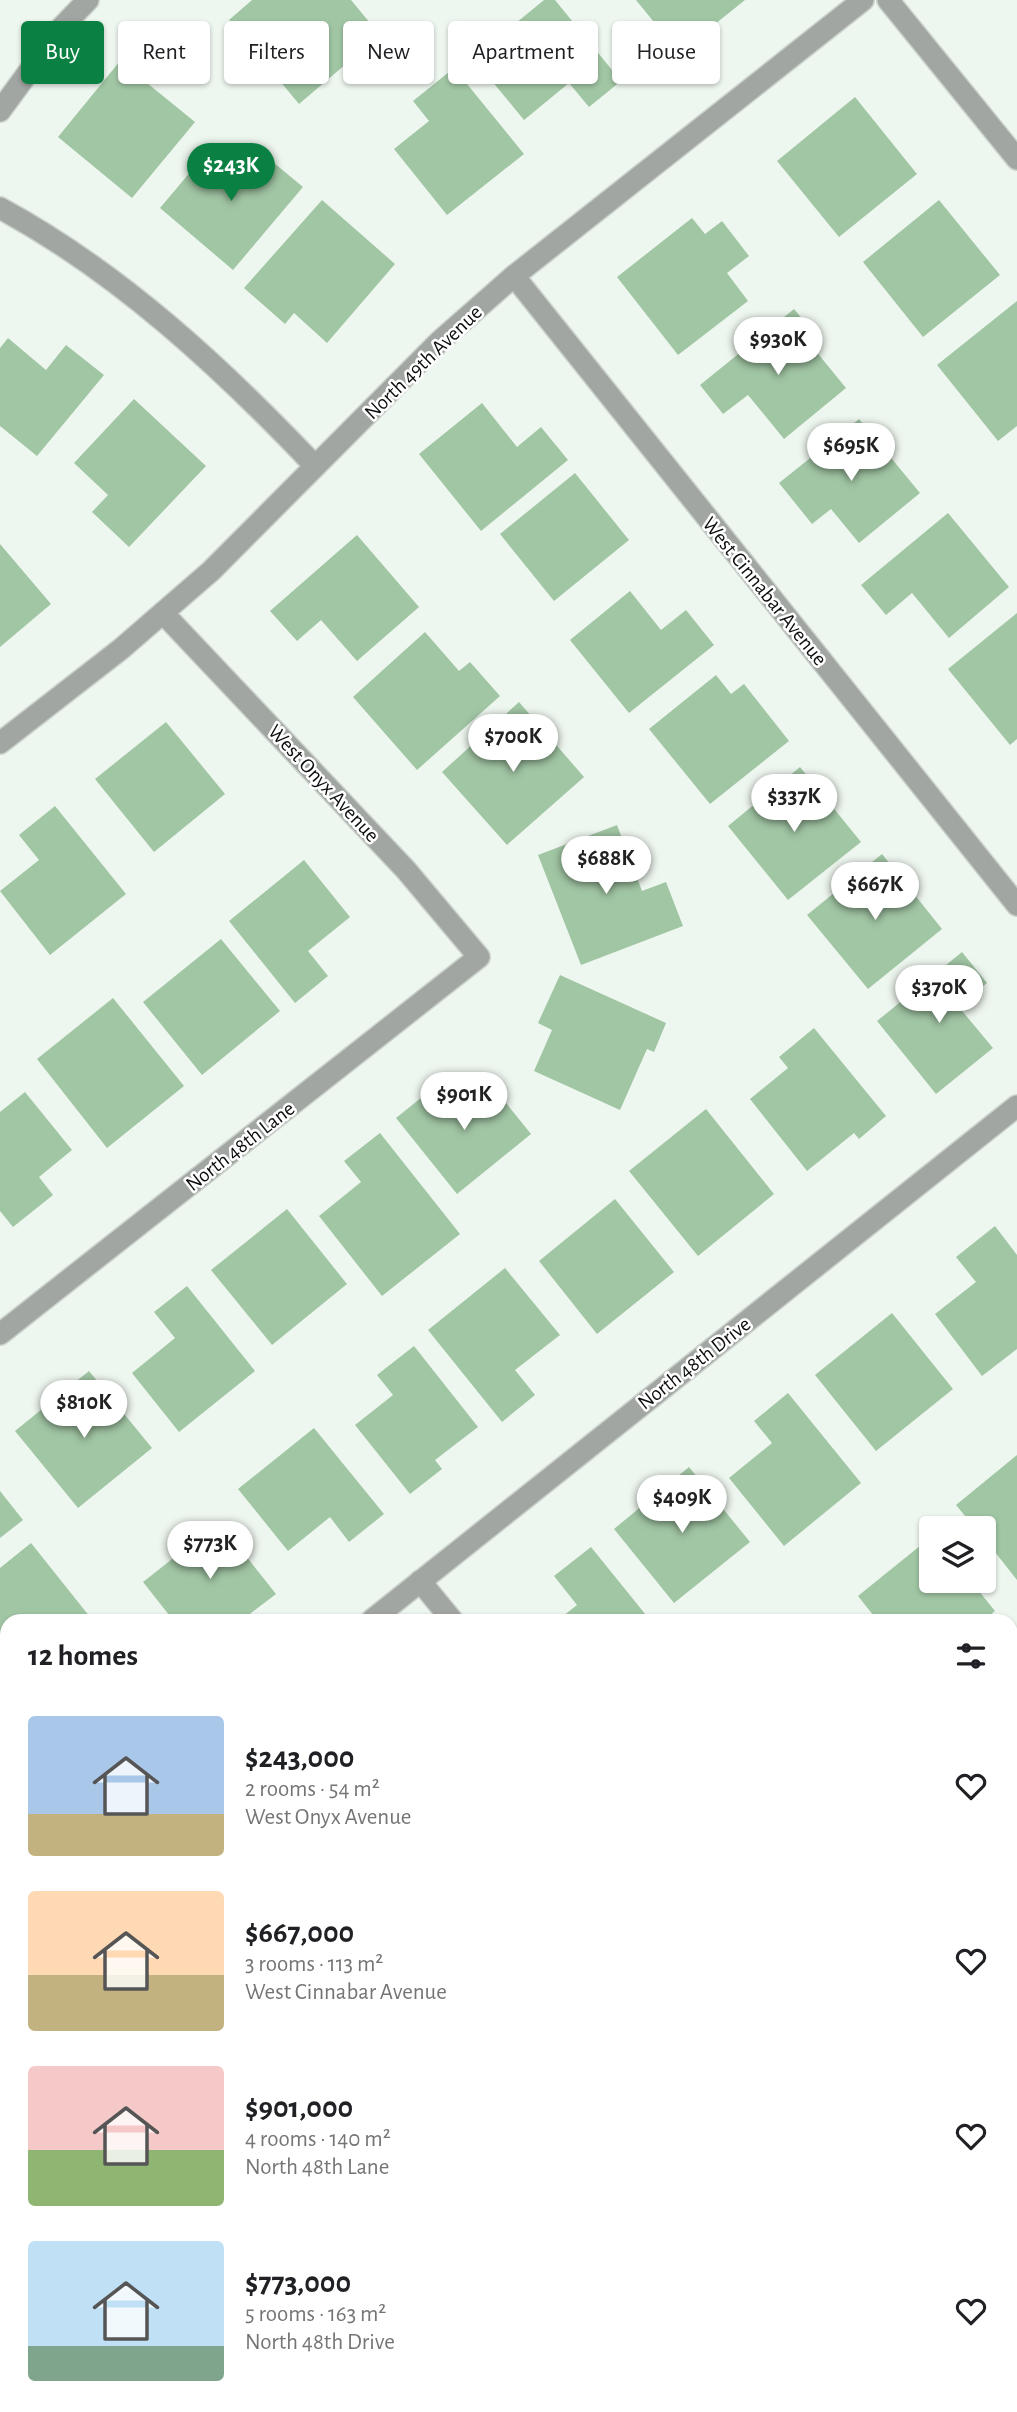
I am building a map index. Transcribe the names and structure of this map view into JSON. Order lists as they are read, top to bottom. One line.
{"streets":{"street":["North 49th Avenue","West Cinnabar Avenue","West Onyx Avenue","North 48th Lane","North 48th Drive"]},"crossings":[["North 49th Avenue","West Cinnabar Avenue"],["North 49th Avenue","West Onyx Avenue"],["West Onyx Avenue","North 48th Lane"]],"page":{"chip":["Buy","Rent","Filters","New","Apartment","House"],"price":["$243K","$930K","$695K","$700K","$337K","$688K","$667K","$370K","$901K","$810K","$409K","$773K"],"heading":"12 homes","list":[{"name":"$243,000","note":"2 rooms · 54 m² · West Onyx Avenue"},{"name":"$667,000","note":"3 rooms · 113 m² · West Cinnabar Avenue"},{"name":"$901,000","note":"4 rooms · 140 m² · North 48th Lane"},{"name":"$773,000","note":"5 rooms · 163 m² · North 48th Drive"}]}}
